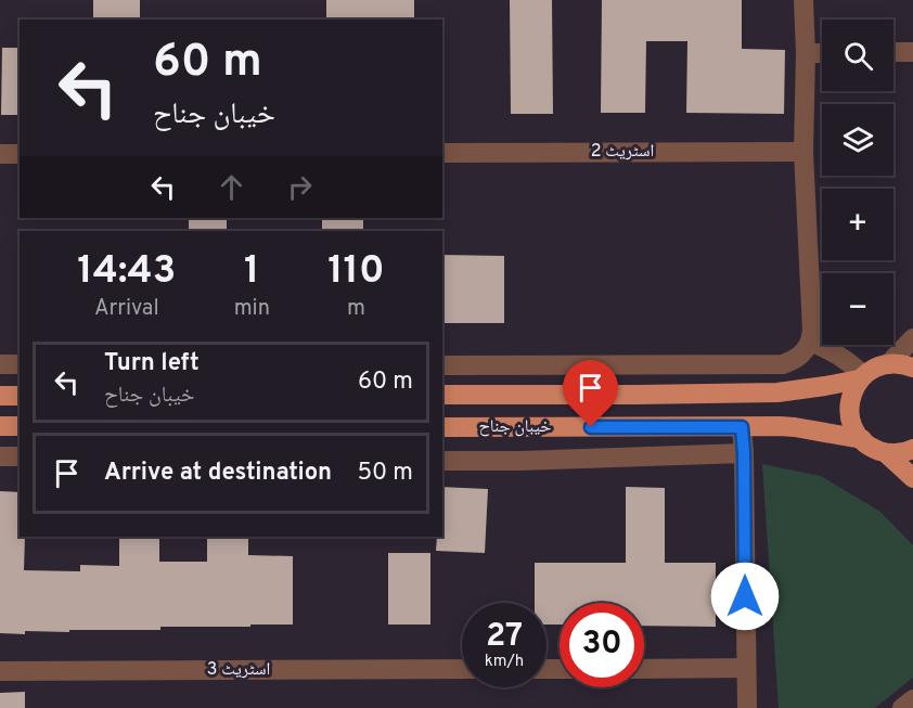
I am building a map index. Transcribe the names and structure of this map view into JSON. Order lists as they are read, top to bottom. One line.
{"streets":{"main road":["خیبان جناح"],"street":["اسٹریٹ 2","اسٹریٹ 3"]},"page":{"map_buttons":["+","−"],"turn":["60 m","خیبان جناح"],"eta":["14:43","Arrival","1","min","110","m"],"list":[{"name":"Turn left","note":"خیبان جناح","value":"60 m"},{"name":"Arrive at destination","value":"50 m"}],"speed":"27 km/h","limit":"30"}}
